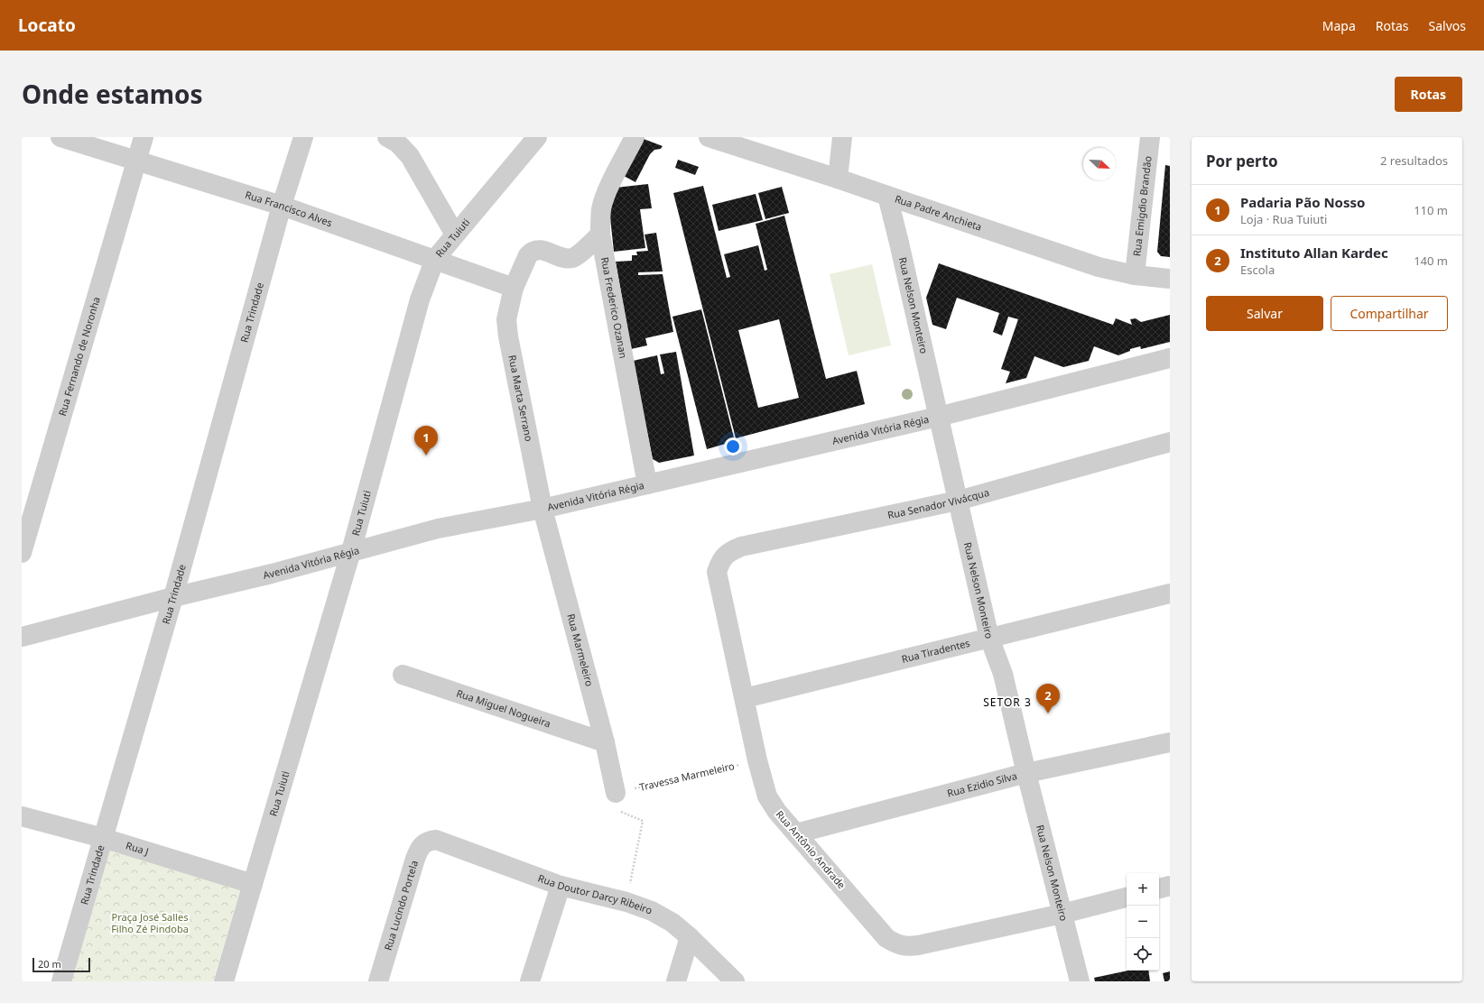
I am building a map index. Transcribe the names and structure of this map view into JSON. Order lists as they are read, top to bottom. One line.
{"streets":{"street":["Rua Emigdio Brandão","Rua Francisco Alves","Rua Padre Anchieta","Rua Tuiuti","Rua Nelson Monteiro","Rua Frederico Ozanan","Rua Trindade","Rua Fernando de Noronha","Rua Marta Serrano","Avenida Vitória Régia","Rua Senador Vivácqua","Rua Marmeleiro","Rua Tiradentes","Rua Miguel Nogueira","Rua Ezidio Silva","Rua J","Rua Antônio Andrade","Rua Doutor Darcy Ribeiro","Rua Lucindo Portela"],"path":["Travessa Marmeleiro"]},"crossings":[["Rua Emigdio Brandão","Rua Padre Anchieta"],["Rua Francisco Alves","Rua Tuiuti"],["Rua Francisco Alves","Rua Trindade"],["Rua Francisco Alves","Rua Fernando de Noronha"],["Rua Francisco Alves","Rua Marta Serrano"],["Rua Padre Anchieta","Rua Nelson Monteiro"],["Rua Tuiuti","Avenida Vitória Régia"],["Rua Tuiuti","Rua J"],["Rua Nelson Monteiro","Avenida Vitória Régia"],["Rua Nelson Monteiro","Rua Senador Vivácqua"],["Rua Nelson Monteiro","Rua Tiradentes"],["Rua Nelson Monteiro","Rua Ezidio Silva"],["Rua Nelson Monteiro","Rua Antônio Andrade"],["Rua Frederico Ozanan","Rua Marta Serrano"],["Rua Frederico Ozanan","Avenida Vitória Régia"],["Rua Trindade","Avenida Vitória Régia"],["Rua Trindade","Rua J"],["Rua Marta Serrano","Avenida Vitória Régia"],["Rua Marta Serrano","Rua Marmeleiro"],["Avenida Vitória Régia","Rua Marmeleiro"],["Rua Senador Vivácqua","Rua Antônio Andrade"],["Rua Marmeleiro","Rua Miguel Nogueira"],["Rua Marmeleiro","Travessa Marmeleiro"],["Rua Tiradentes","Rua Antônio Andrade"],["Travessa Marmeleiro","Rua Antônio Andrade"],["Rua Ezidio Silva","Rua Antônio Andrade"],["Rua Doutor Darcy Ribeiro","Rua Lucindo Portela"]],"districts":["SETOR 3"],"parks":["Praça José Salles Filho Zé Pindoba"],"scale_bar":"20 m","north":"bottom right","page":{"header":"Locato","nav":["Mapa","Rotas","Salvos"],"title":"Onde estamos","buttons":["Rotas",["Salvar","Compartilhar"]],"heading":["Por perto","2 resultados"],"list":[{"mark":"1","name":"Padaria Pão Nosso","note":"Loja · Rua Tuiuti","value":"110 m"},{"mark":"2","name":"Instituto Allan Kardec","note":"Escola","value":"140 m"}],"pins":["1","2"],"map_buttons":["+","−"],"scale":"20 m"}}
